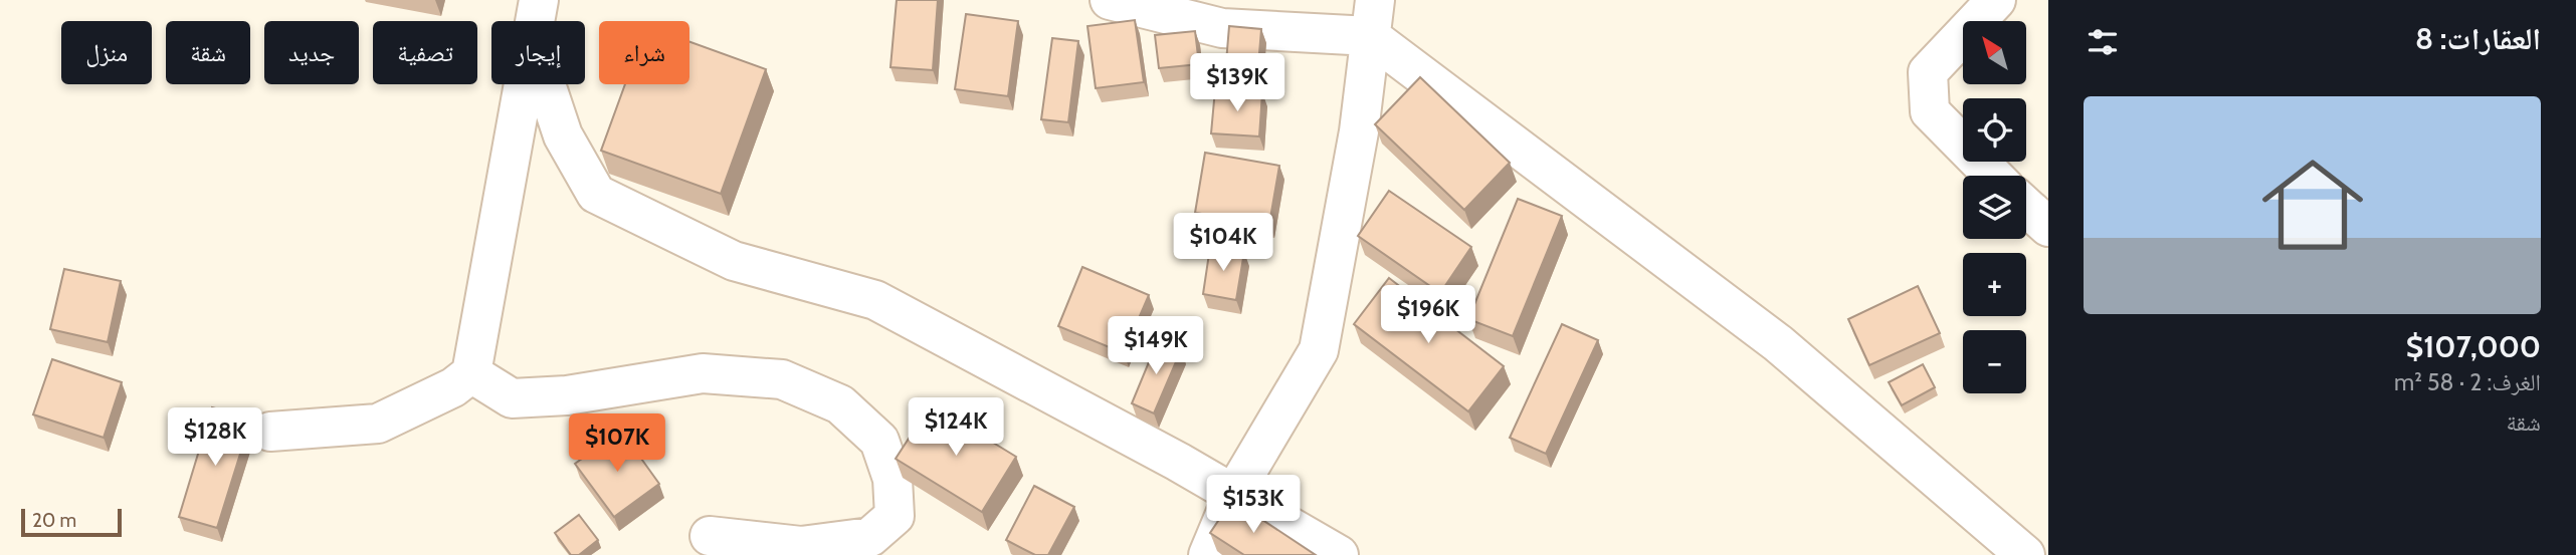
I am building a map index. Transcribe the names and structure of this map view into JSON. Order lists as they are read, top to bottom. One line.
{"scale_bar":"20 m","north":"top left","page":{"heading":"العقارات: 8","map_buttons":["+","−"],"chip":["شراء","إيجار","تصفية","جديد","شقة","منزل"],"price":["$139K","$104K","$196K","$149K","$124K","$128K","$107K","$153K"],"list":[{"name":"$107,000","note":"الغرف: 2 · 58 m² · شقة"}],"scale":"20 m"}}
